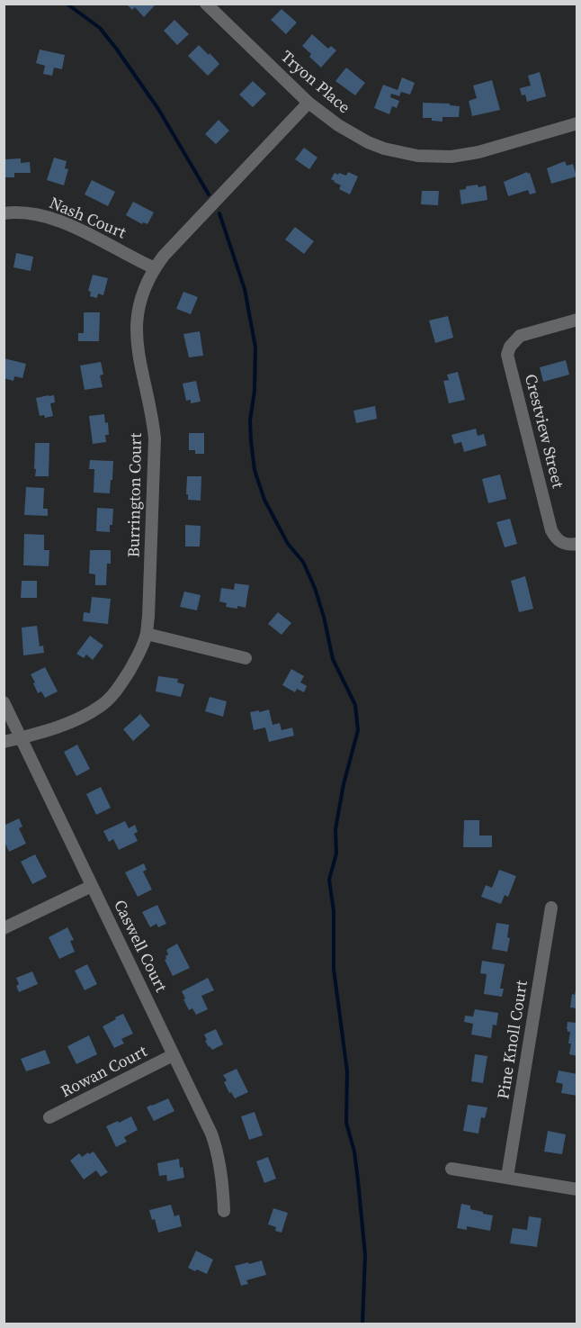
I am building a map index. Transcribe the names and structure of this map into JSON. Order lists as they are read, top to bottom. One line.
{"streets":{"street":["Tryon Place","Nash Court","Crestview Street","Burrington Court","Caswell Court","Pine Knoll Court","Rowan Court"]},"crossings":[["Tryon Place","Burrington Court"],["Nash Court","Burrington Court"],["Burrington Court","Caswell Court"],["Caswell Court","Rowan Court"]]}
